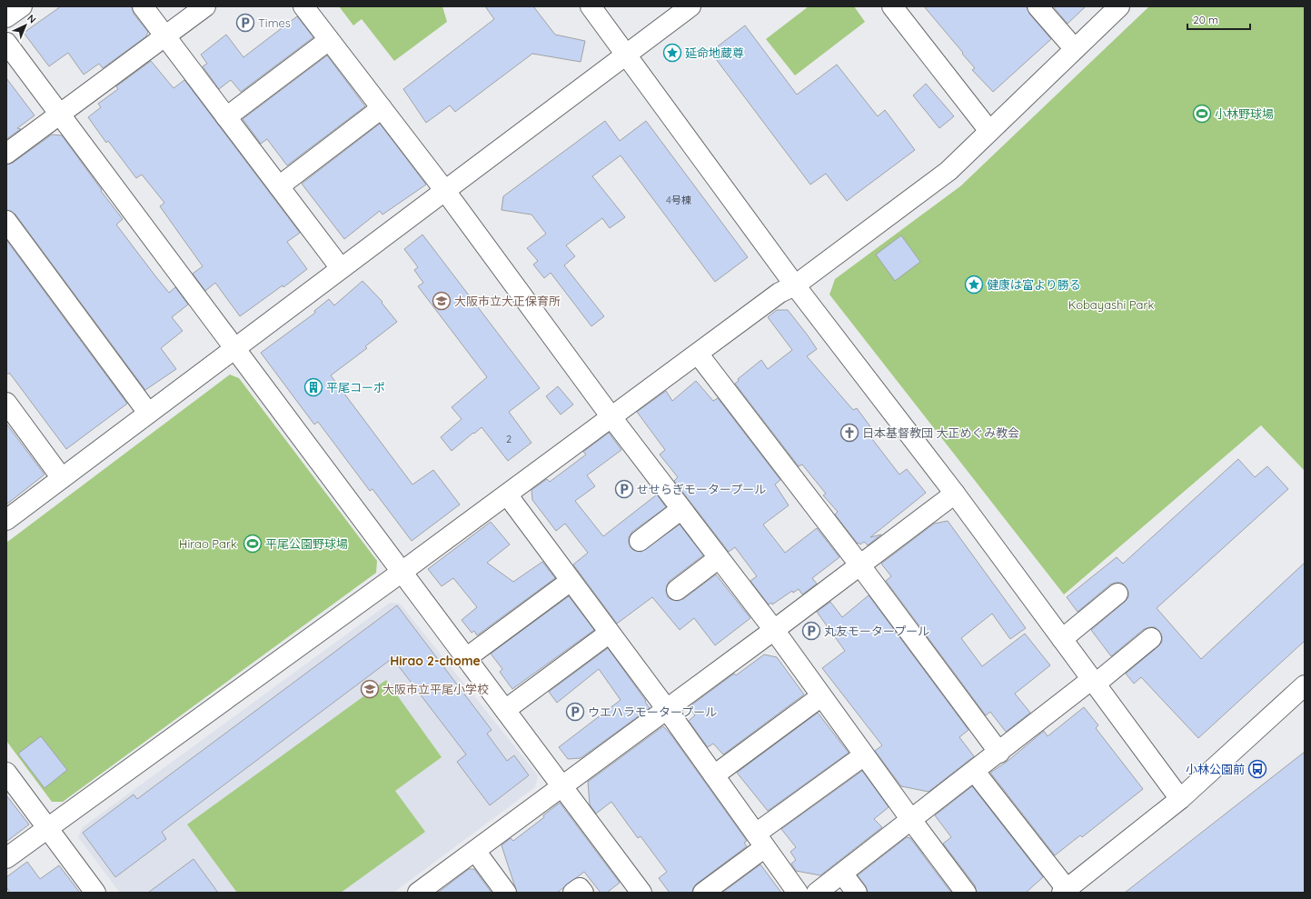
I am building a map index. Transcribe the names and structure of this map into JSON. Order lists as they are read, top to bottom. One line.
{"districts":["Hirao 2-chome"],"parks":["Kobayashi Park","Hirao Park"],"places":{"parking":["Times","せせらぎモータープール","丸友モータープール","ウエハラモータープール"],"place":["延命地蔵尊","健康は富より勝る"],"sports":["小林野球場","平尾公園野球場"],"school or university":["大阪市立大正保育所","大阪市立平尾小学校"],"building":["平尾コーポ"],"church":["日本基督教団 大正めぐみ教会"],"bus stop":["小林公園前"]},"house_numbers":["4号棟","2"],"scale_bar":"20 m","north":"top right"}
